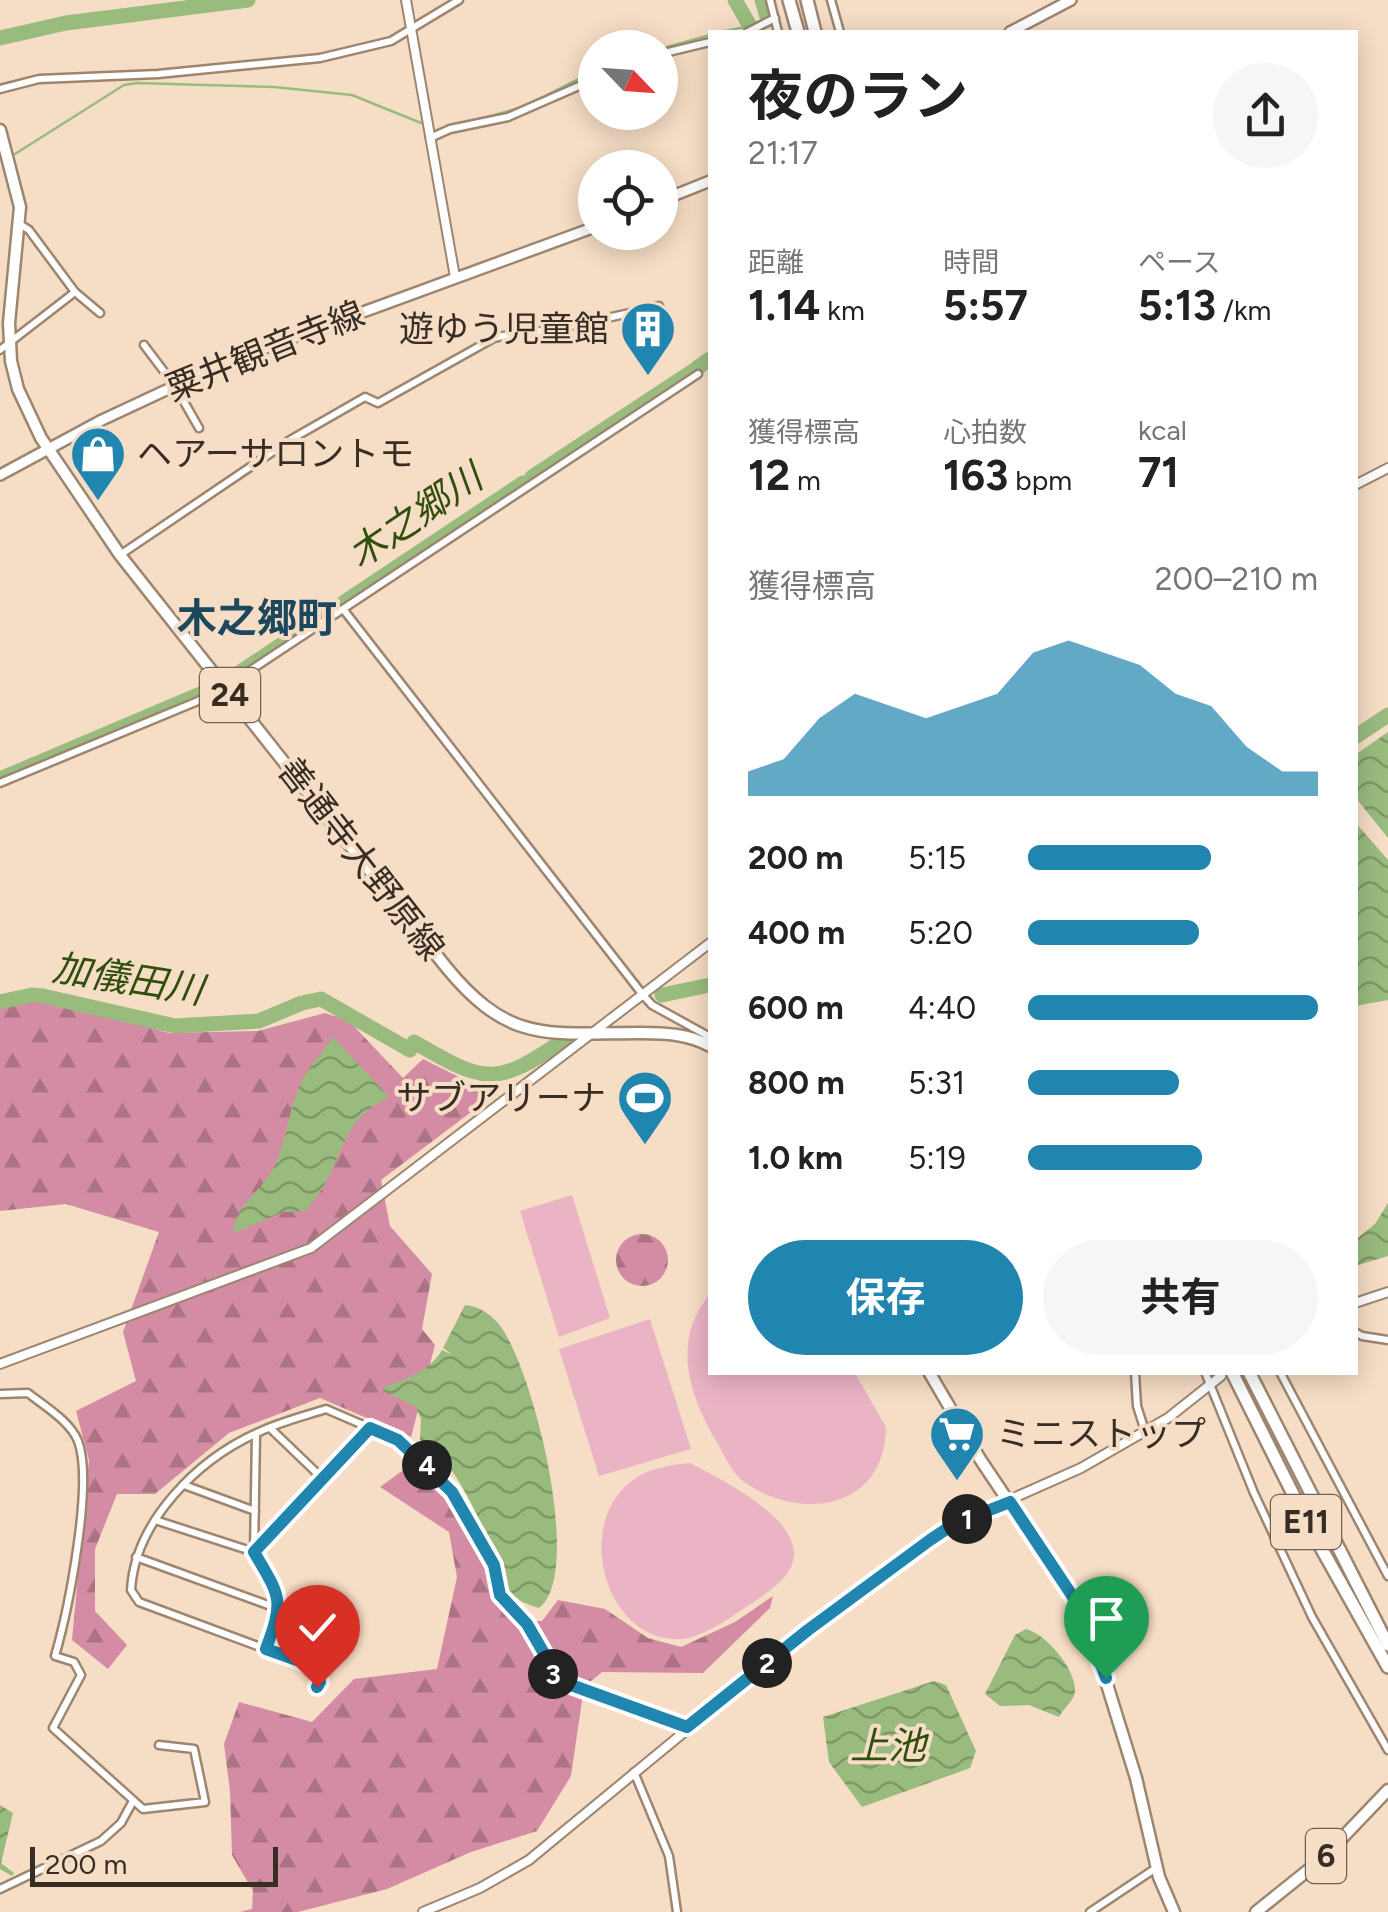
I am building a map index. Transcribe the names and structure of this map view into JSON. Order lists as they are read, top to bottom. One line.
{"streets":{"highway":["E11"],"main road":["粟井観音寺線","24","善通寺大野原線","6"]},"crossings":[["粟井観音寺線","善通寺大野原線"]],"districts":["木之郷町"],"water":["木之郷川","加儀田川","上池"],"places":{"building":["遊ゆう児童館"],"shop":["ヘアーサロントモ"],"sports":["サブアリーナ"],"supermarket":["ミニストップ"]},"scale_bar":"200 m","north":"bottom right","page":{"heading":["夜のラン","21:17"],"stats":[["距離","1.14 km"],["時間","5:57"],["ペース","5:13 /km"],["獲得標高","12 m"],["心拍数","163 bpm"],["kcal","71"]],"chart":["獲得標高","200–210 m"],"list":[{"name":"200 m","note":"5:15"},{"name":"400 m","note":"5:20"},{"name":"600 m","note":"4:40"},{"name":"800 m","note":"5:31"},{"name":"1.0 km","note":"5:19"}],"buttons":["保存","共有"],"pins":["4","1","2","3"],"scale":"200 m"}}
